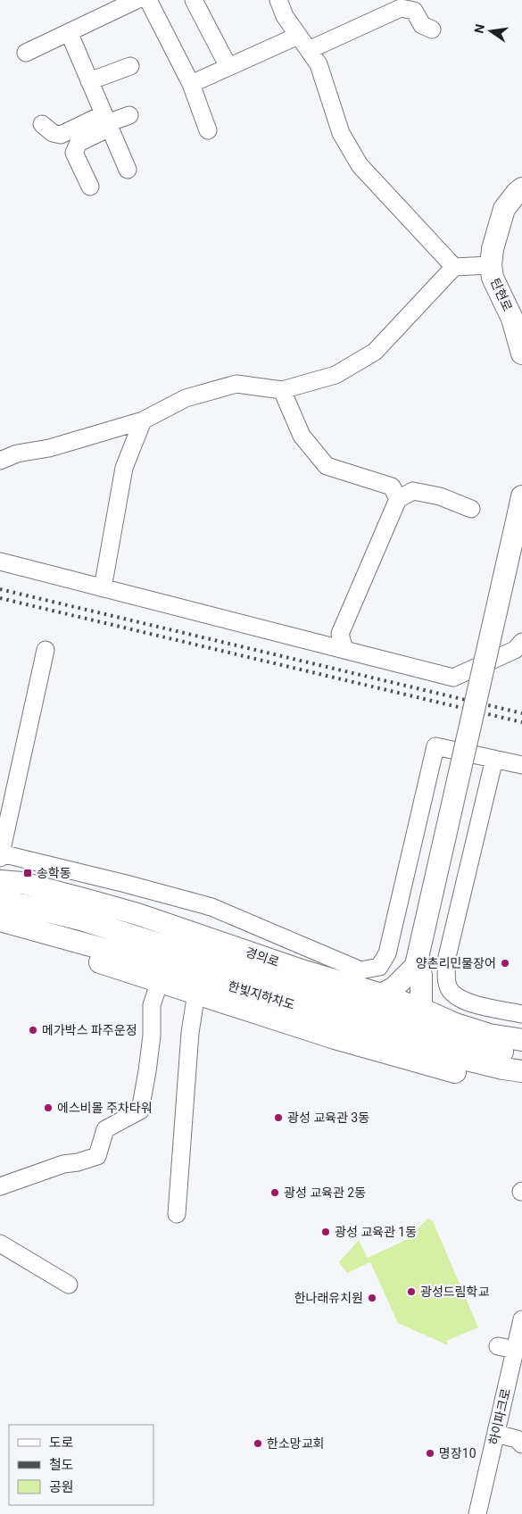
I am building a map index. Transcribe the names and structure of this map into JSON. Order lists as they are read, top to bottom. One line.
{"streets":{"main road":["탄현로","경의로","한빛지하차도"],"street":["하이파크로"]},"places":{"transit":["송학동"],"other":["양촌리민물장어","메가박스 파주운정","에스비몰 주차타워","광성 교육관 3동","광성 교육관 2동","광성 교육관 1동","광성드림학교","한나래유치원","한소망교회","명장10"]},"legend":["도로","철도","공원"],"north":"left"}
